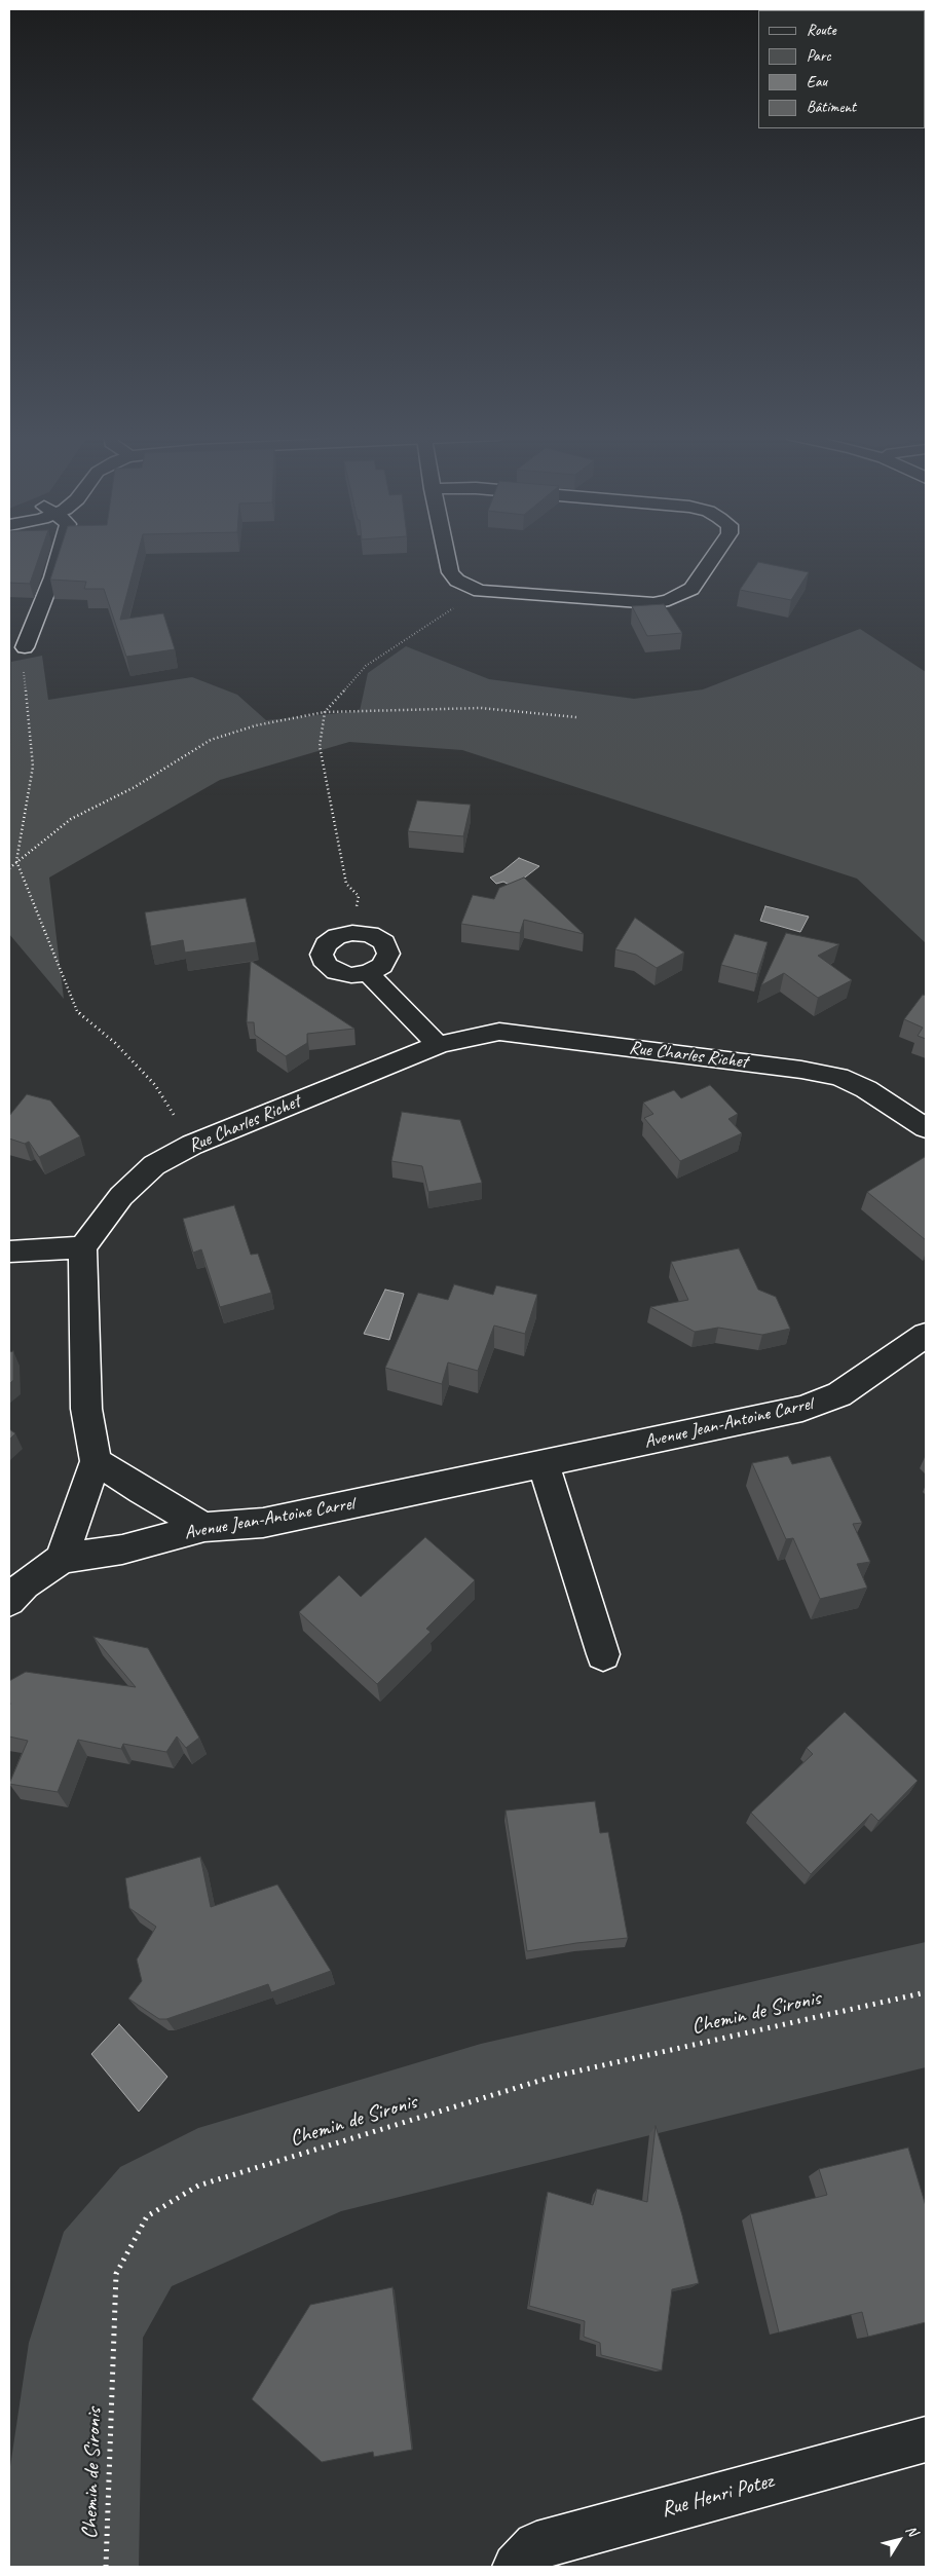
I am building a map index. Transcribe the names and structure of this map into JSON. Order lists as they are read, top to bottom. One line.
{"streets":{"street":["Rue Charles Richet","Avenue Jean-Antoine Carrel","Rue Henri Potez"],"path":["Chemin de Sironis"]},"legend":["Route","Parc","Eau","Bâtiment"],"north":"top right"}
